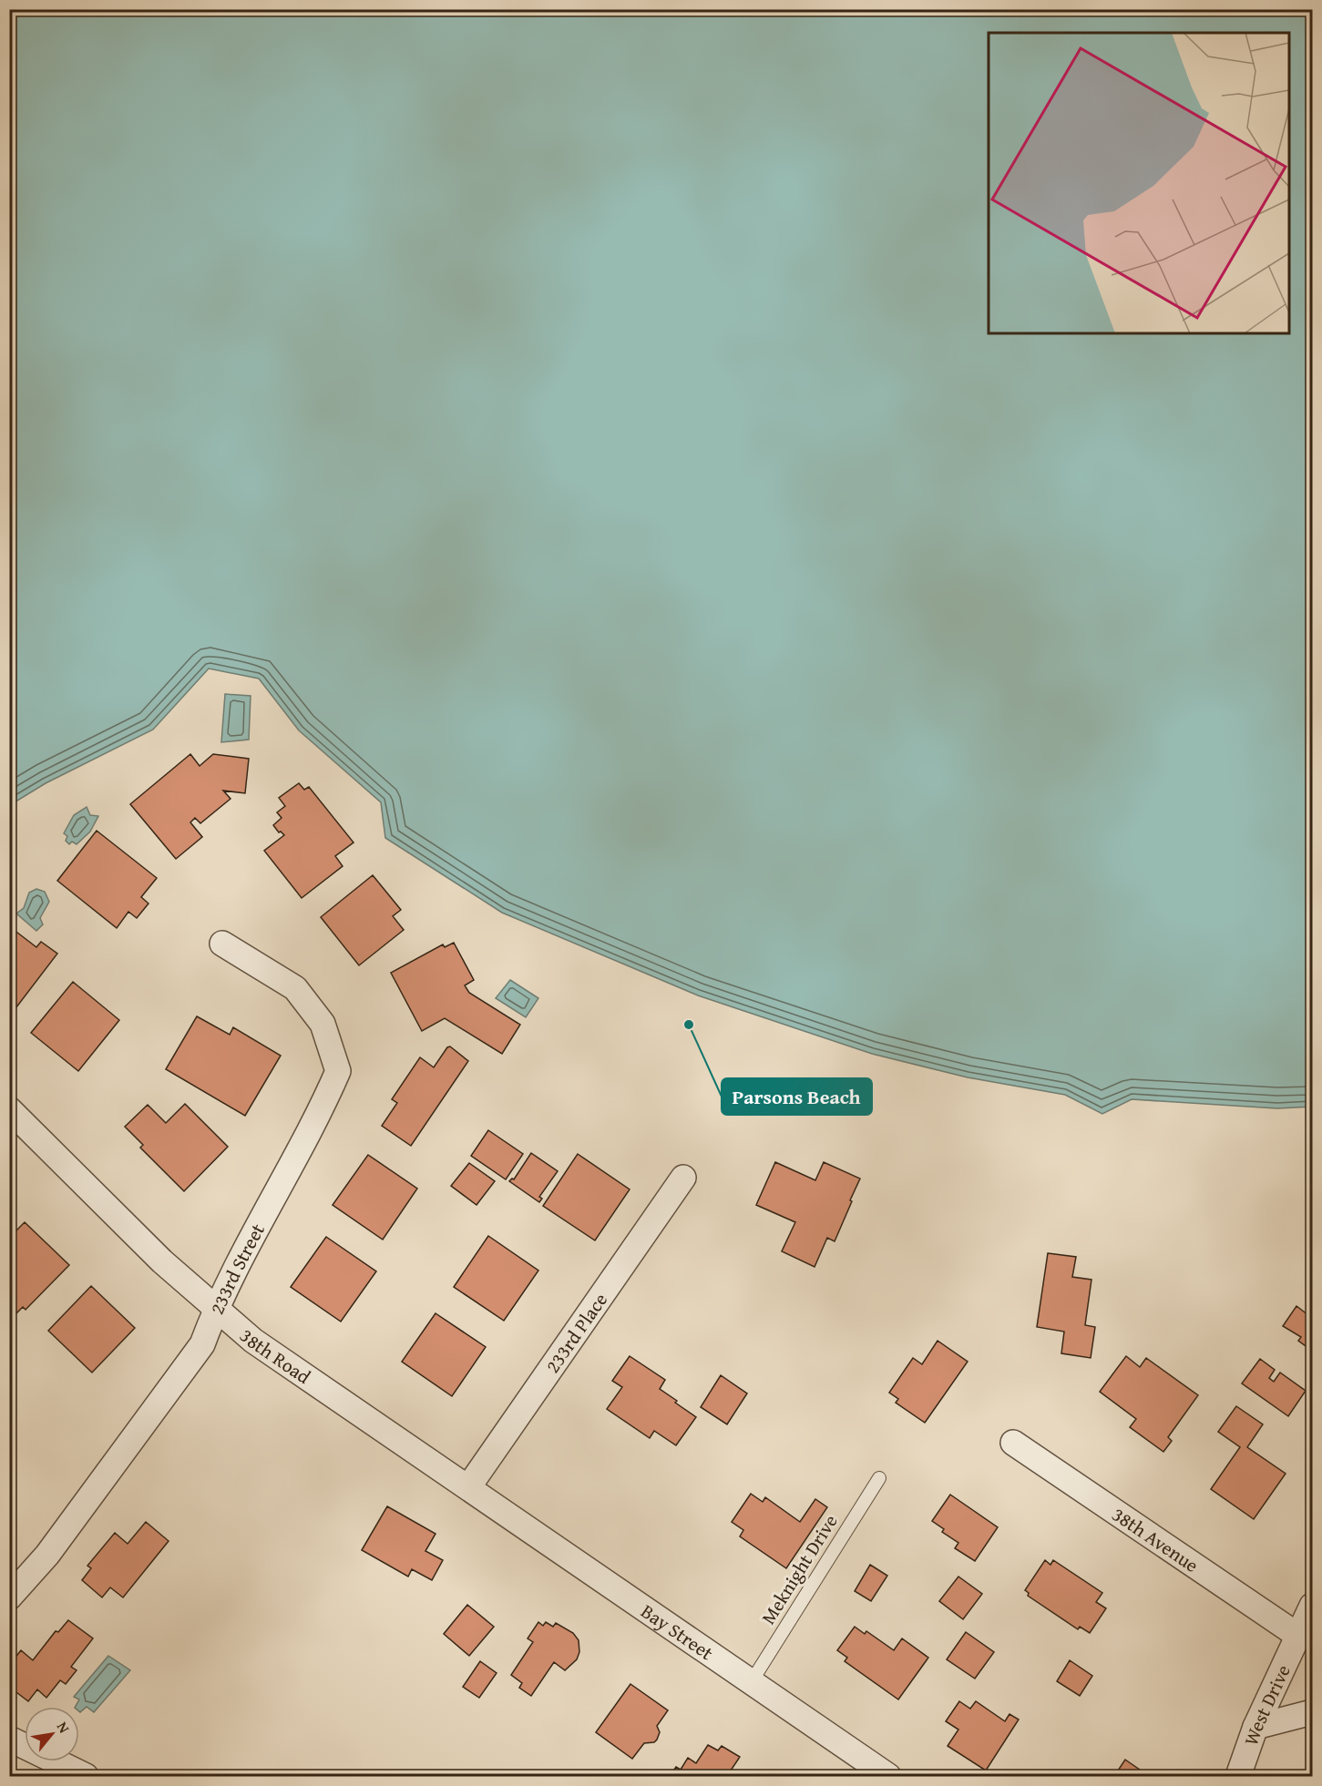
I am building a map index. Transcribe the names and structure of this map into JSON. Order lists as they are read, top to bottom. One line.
{"streets":{"street":["233rd Street","233rd Place","38th Road","38th Avenue","Bay Street","West Drive"],"lane":["Meknight Drive"]},"crossings":[["233rd Street","38th Road"],["233rd Place","38th Road"],["233rd Place","Bay Street"],["38th Road","Bay Street"],["38th Avenue","West Drive"],["Meknight Drive","Bay Street"]],"places":["Parsons Beach"],"north":"top right"}
